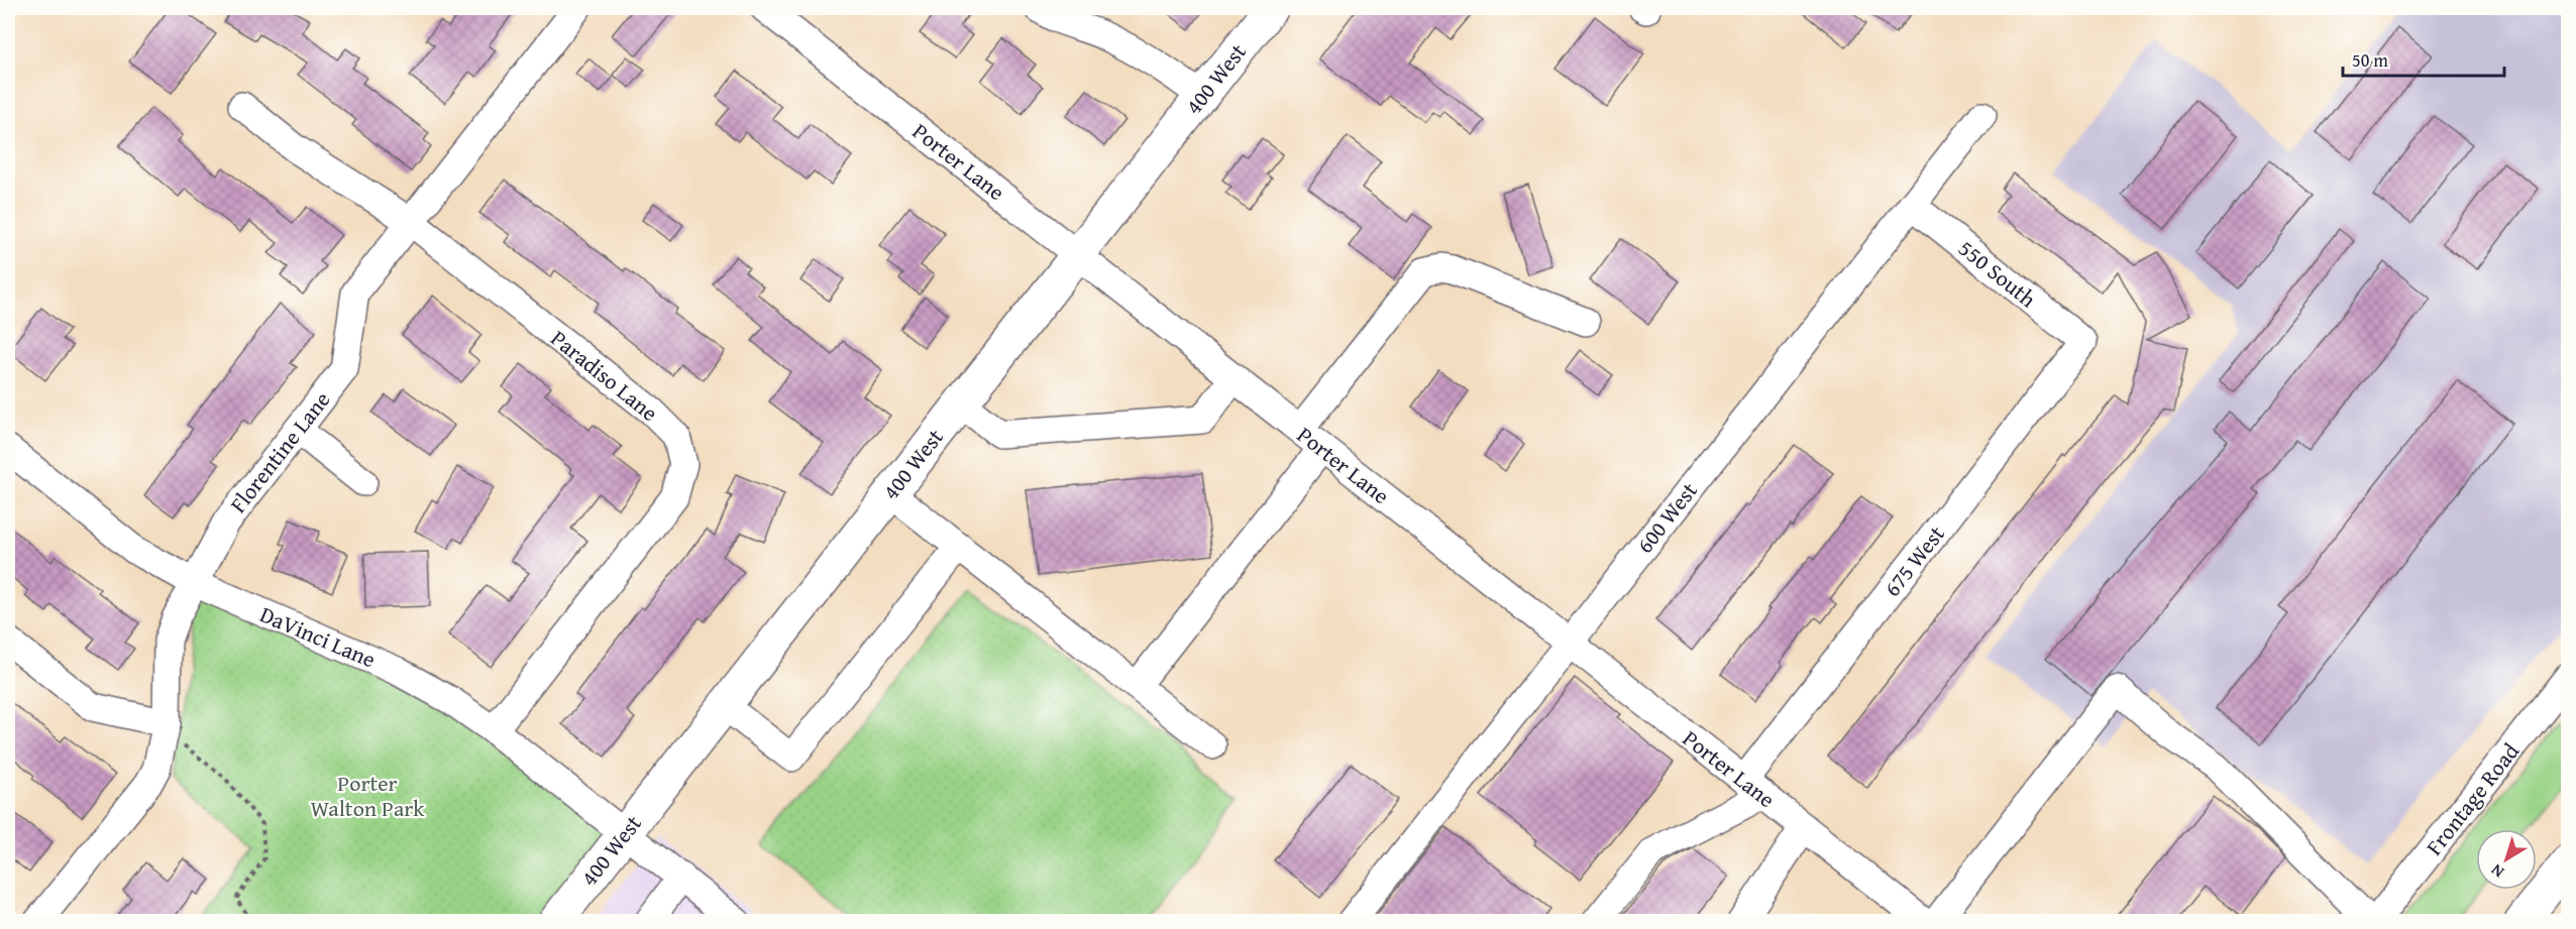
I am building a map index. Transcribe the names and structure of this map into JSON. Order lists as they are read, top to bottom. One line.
{"streets":{"main road":["400 West"],"street":["Porter Lane","550 South","Paradiso Lane","Florentine Lane","600 West","675 West","DaVinci Lane","Frontage Road"]},"crossings":[["400 West","Porter Lane"],["400 West","DaVinci Lane"],["Porter Lane","600 West"],["Porter Lane","675 West"],["550 South","600 West"],["550 South","675 West"],["Paradiso Lane","Florentine Lane"],["Paradiso Lane","DaVinci Lane"],["Florentine Lane","DaVinci Lane"]],"parks":["Porter Walton Park"],"scale_bar":"50 m","north":"bottom left"}
